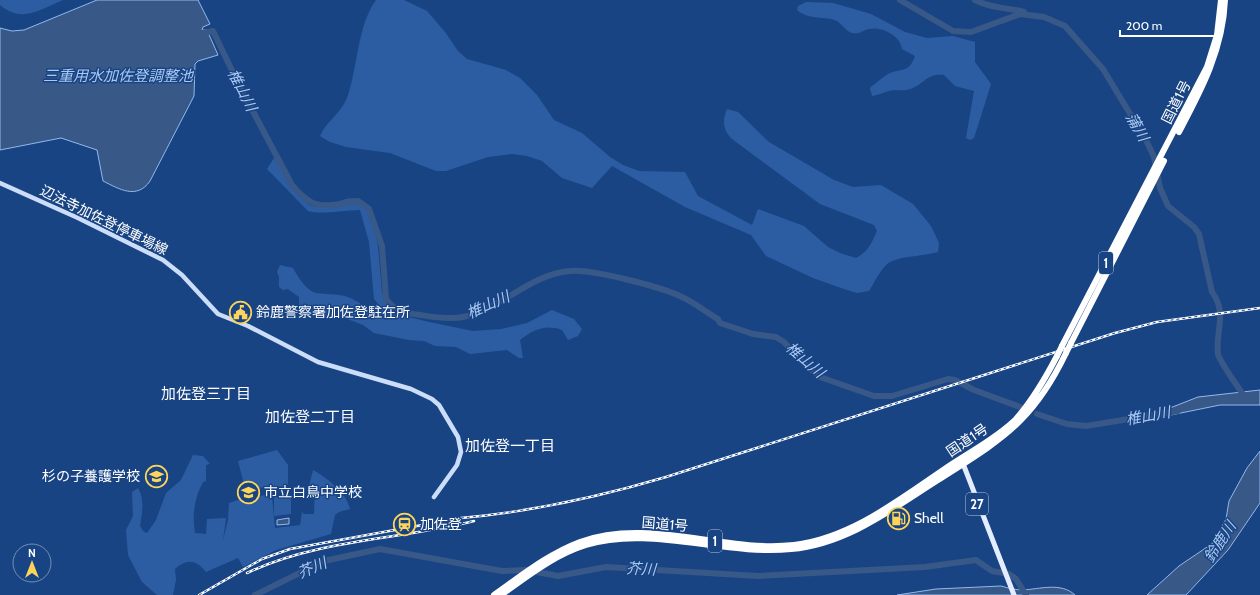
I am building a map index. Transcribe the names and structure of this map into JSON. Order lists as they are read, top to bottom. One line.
{"streets":{"highway":["国道1号","1"],"main road":["辺法寺加佐登停車場線","27"]},"crossings":[["国道1号","27"]],"districts":["加佐登三丁目","加佐登二丁目","加佐登一丁目"],"water":["三重用水加佐登調整池","椎山川","蒲川","鈴鹿川","芥川"],"places":{"public building":["鈴鹿警察署加佐登駐在所"],"school or university":["杉の子養護学校","市立白鳥中学校"],"fuel station":["Shell"],"station":["加佐登"]},"scale_bar":"200 m","north":"top"}
